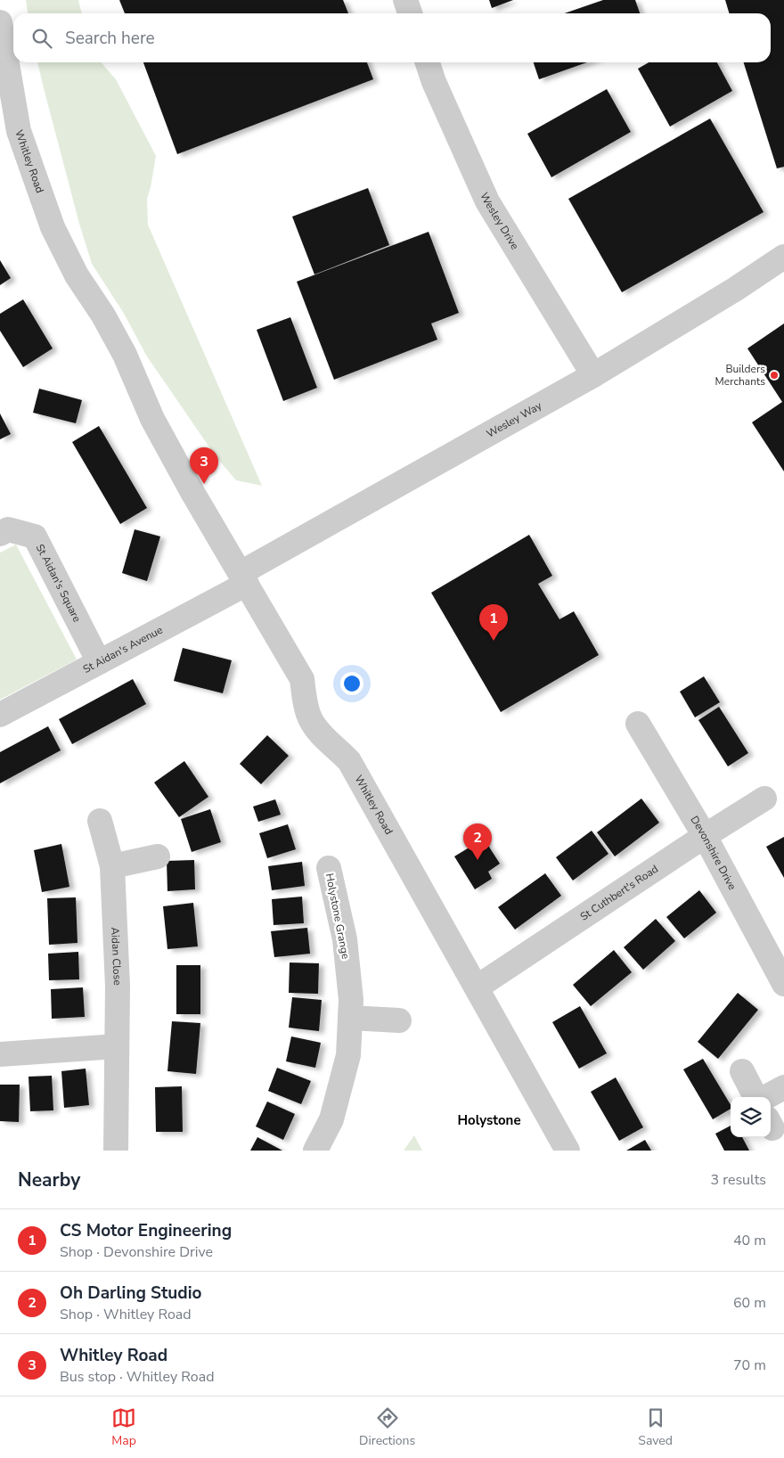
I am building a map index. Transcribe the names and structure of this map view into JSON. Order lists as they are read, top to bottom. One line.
{"streets":{"street":["Whitley Road","Wesley Drive","Wesley Way","St Aidan's Square","St Aidan's Avenue","Devonshire Drive","St Cuthbert's Road","Holystone Grange","Aidan Close"]},"crossings":[["Whitley Road","Wesley Way"],["Whitley Road","St Aidan's Avenue"],["Whitley Road","St Cuthbert's Road"],["Wesley Drive","Wesley Way"],["Wesley Way","St Aidan's Avenue"],["St Aidan's Square","St Aidan's Avenue"],["Devonshire Drive","St Cuthbert's Road"]],"districts":["Holystone"],"places":["Builders Merchants"],"page":{"search":"Search here","pins":["3","1","2"],"heading":["Nearby","3 results"],"list":[{"mark":"1","name":"CS Motor Engineering","note":"Shop · Devonshire Drive","value":"40 m"},{"mark":"2","name":"Oh Darling Studio","note":"Shop · Whitley Road","value":"60 m"},{"mark":"3","name":"Whitley Road","note":"Bus stop · Whitley Road","value":"70 m"}],"nav":["Map","Directions","Saved"]}}
